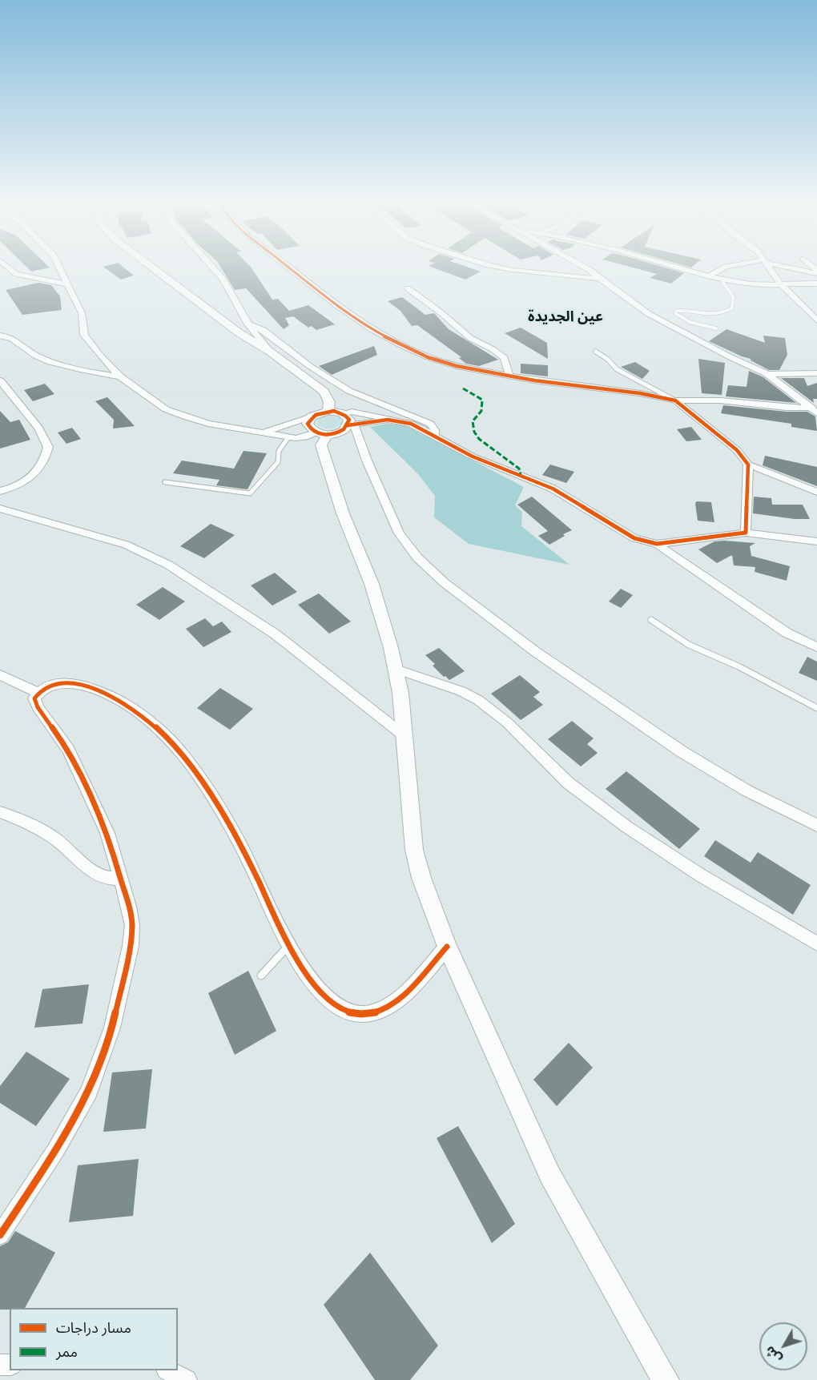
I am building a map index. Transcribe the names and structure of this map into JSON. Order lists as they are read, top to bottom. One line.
{"districts":["عين الجديدة"],"legend":["مسار دراجات","ممر"],"north":"bottom left"}
